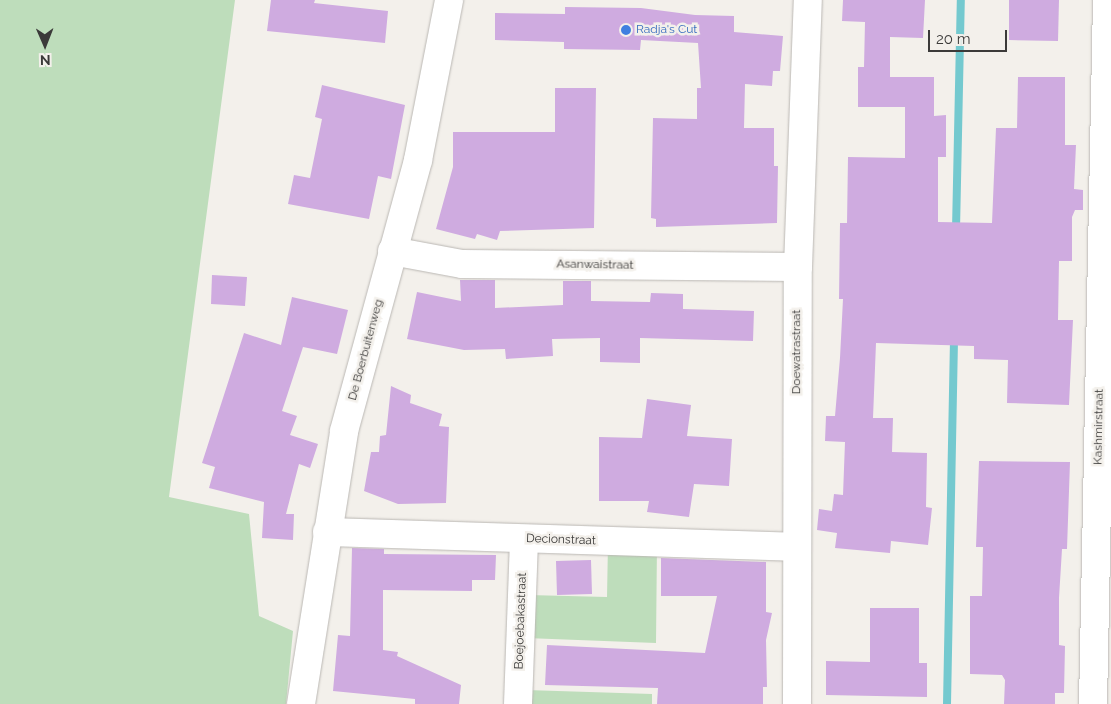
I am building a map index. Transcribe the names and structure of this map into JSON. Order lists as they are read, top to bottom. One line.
{"streets":{"street":["Asanwaistraat","De Boerbuitenweg","Doewatrastraat","Kashmirstraat","Decionstraat","Boejoebakastraat"]},"crossings":[["Asanwaistraat","De Boerbuitenweg"],["Asanwaistraat","Doewatrastraat"],["De Boerbuitenweg","Decionstraat"],["Doewatrastraat","Decionstraat"],["Decionstraat","Boejoebakastraat"]],"places":["Radja's Cut"],"scale_bar":"20 m","north":"bottom"}
